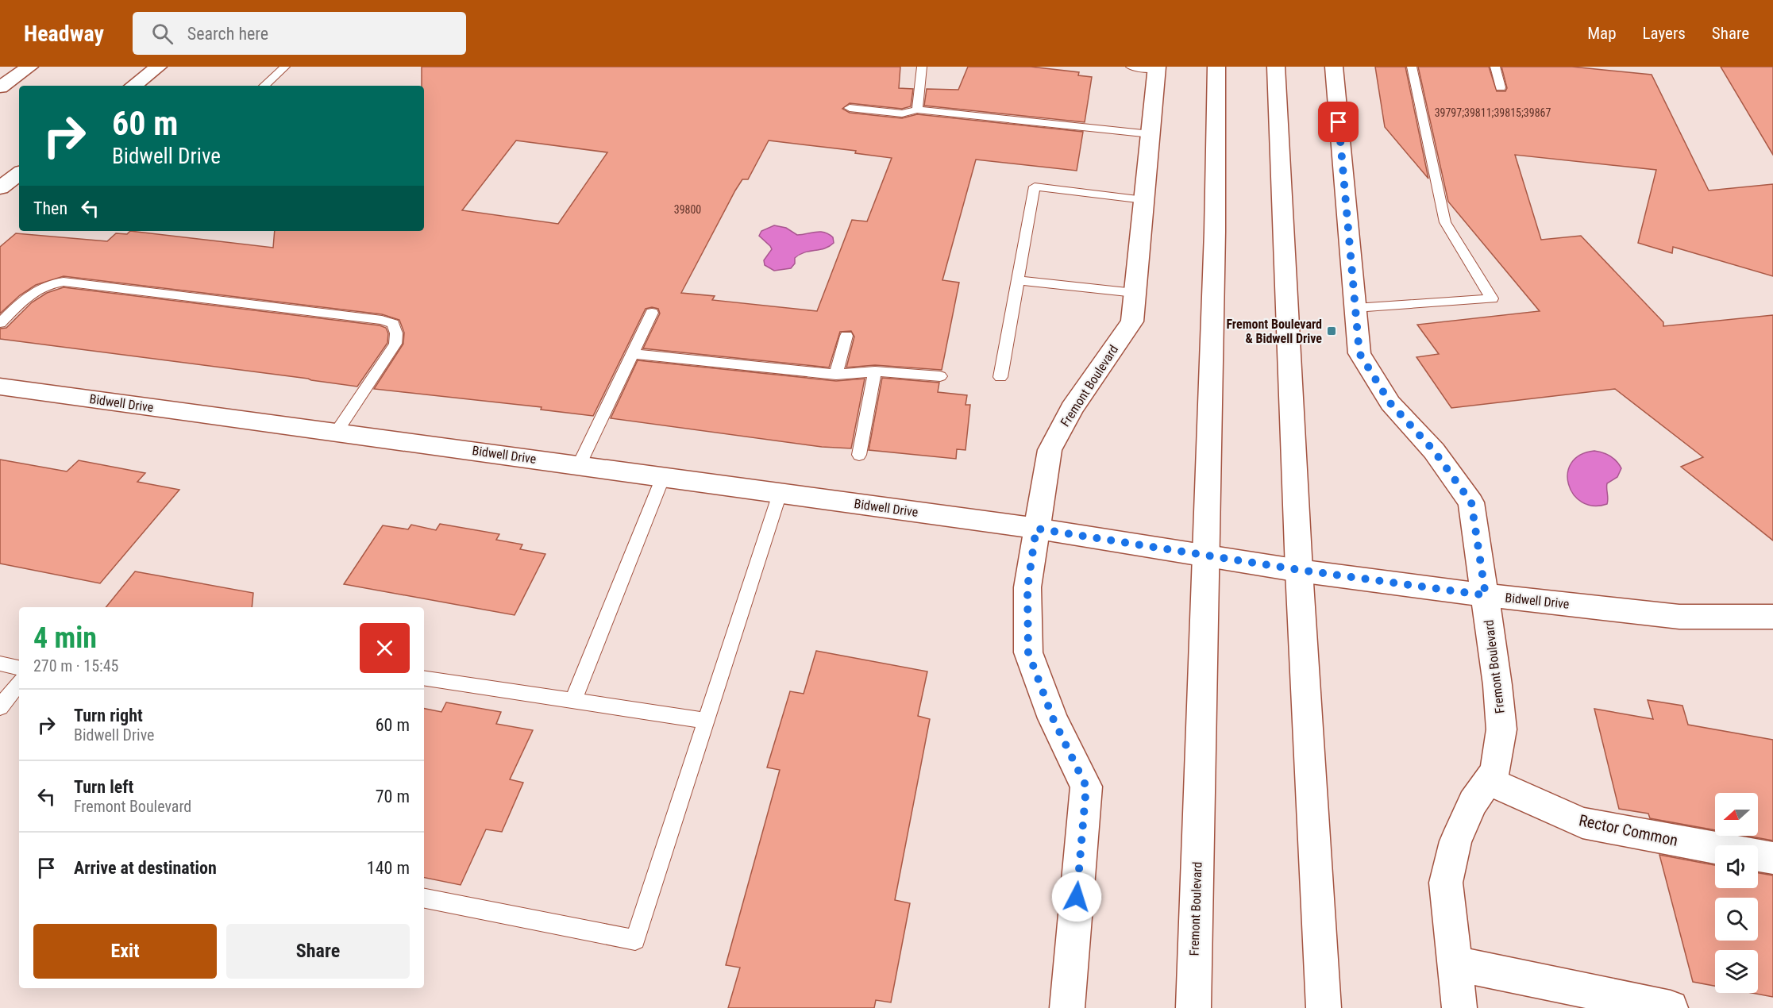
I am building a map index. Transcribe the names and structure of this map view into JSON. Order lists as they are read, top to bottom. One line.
{"streets":{"street":["Fremont Boulevard","Bidwell Drive","Rector Common"]},"crossings":[["Fremont Boulevard","Bidwell Drive"],["Fremont Boulevard","Rector Common"]],"places":{"transit":["Fremont Boulevard & Bidwell Drive"]},"house_numbers":["39797;39811;39815;39867","39800"],"north":"left","page":{"header":"Headway","search":"Search here","nav":["Map","Layers","Share"],"turn":["60 m","Bidwell Drive"],"then":"Then","heading":["4 min","270 m · 15:45"],"list":[{"name":"Turn right","note":"Bidwell Drive","value":"60 m"},{"name":"Turn left","note":"Fremont Boulevard","value":"70 m"},{"name":"Arrive at destination","value":"140 m"}],"buttons":["Exit","Share"]}}
